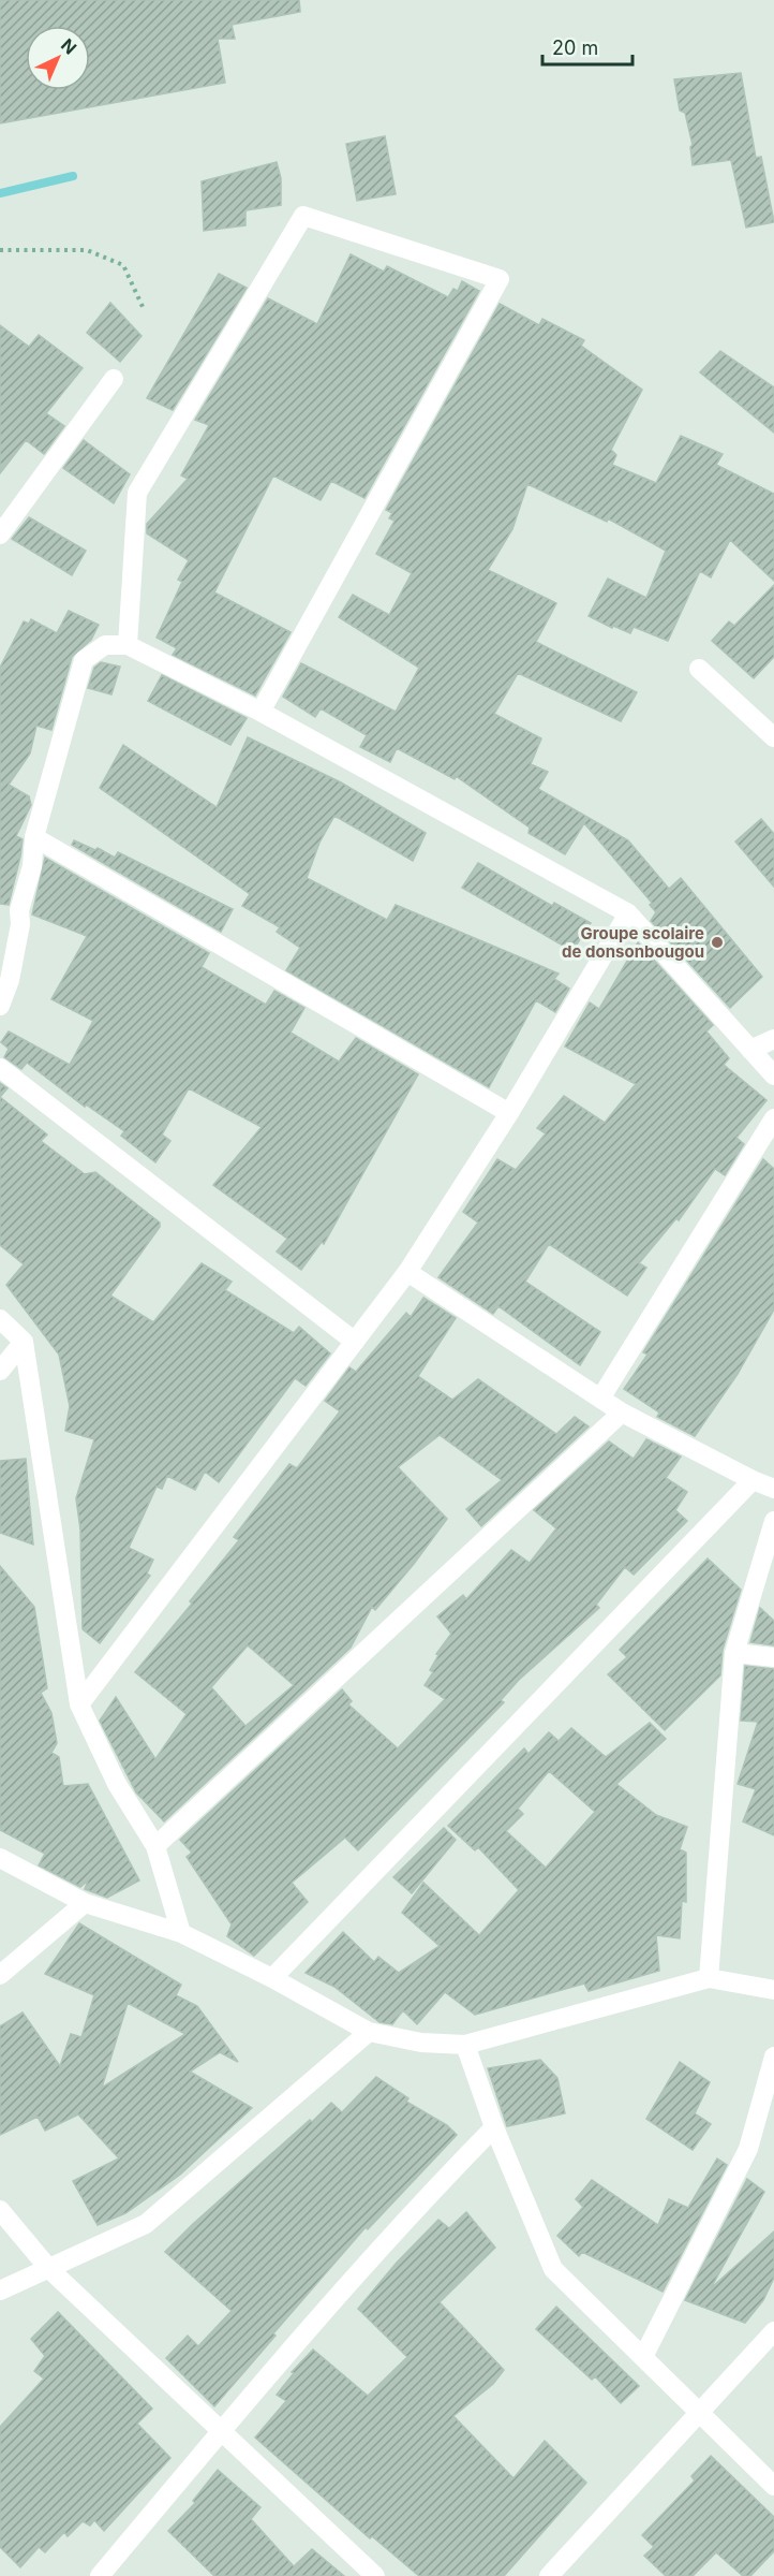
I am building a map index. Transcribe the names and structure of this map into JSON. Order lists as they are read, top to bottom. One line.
{"places":["Groupe scolaire de donsonbougou"],"scale_bar":"20 m","north":"top right"}
